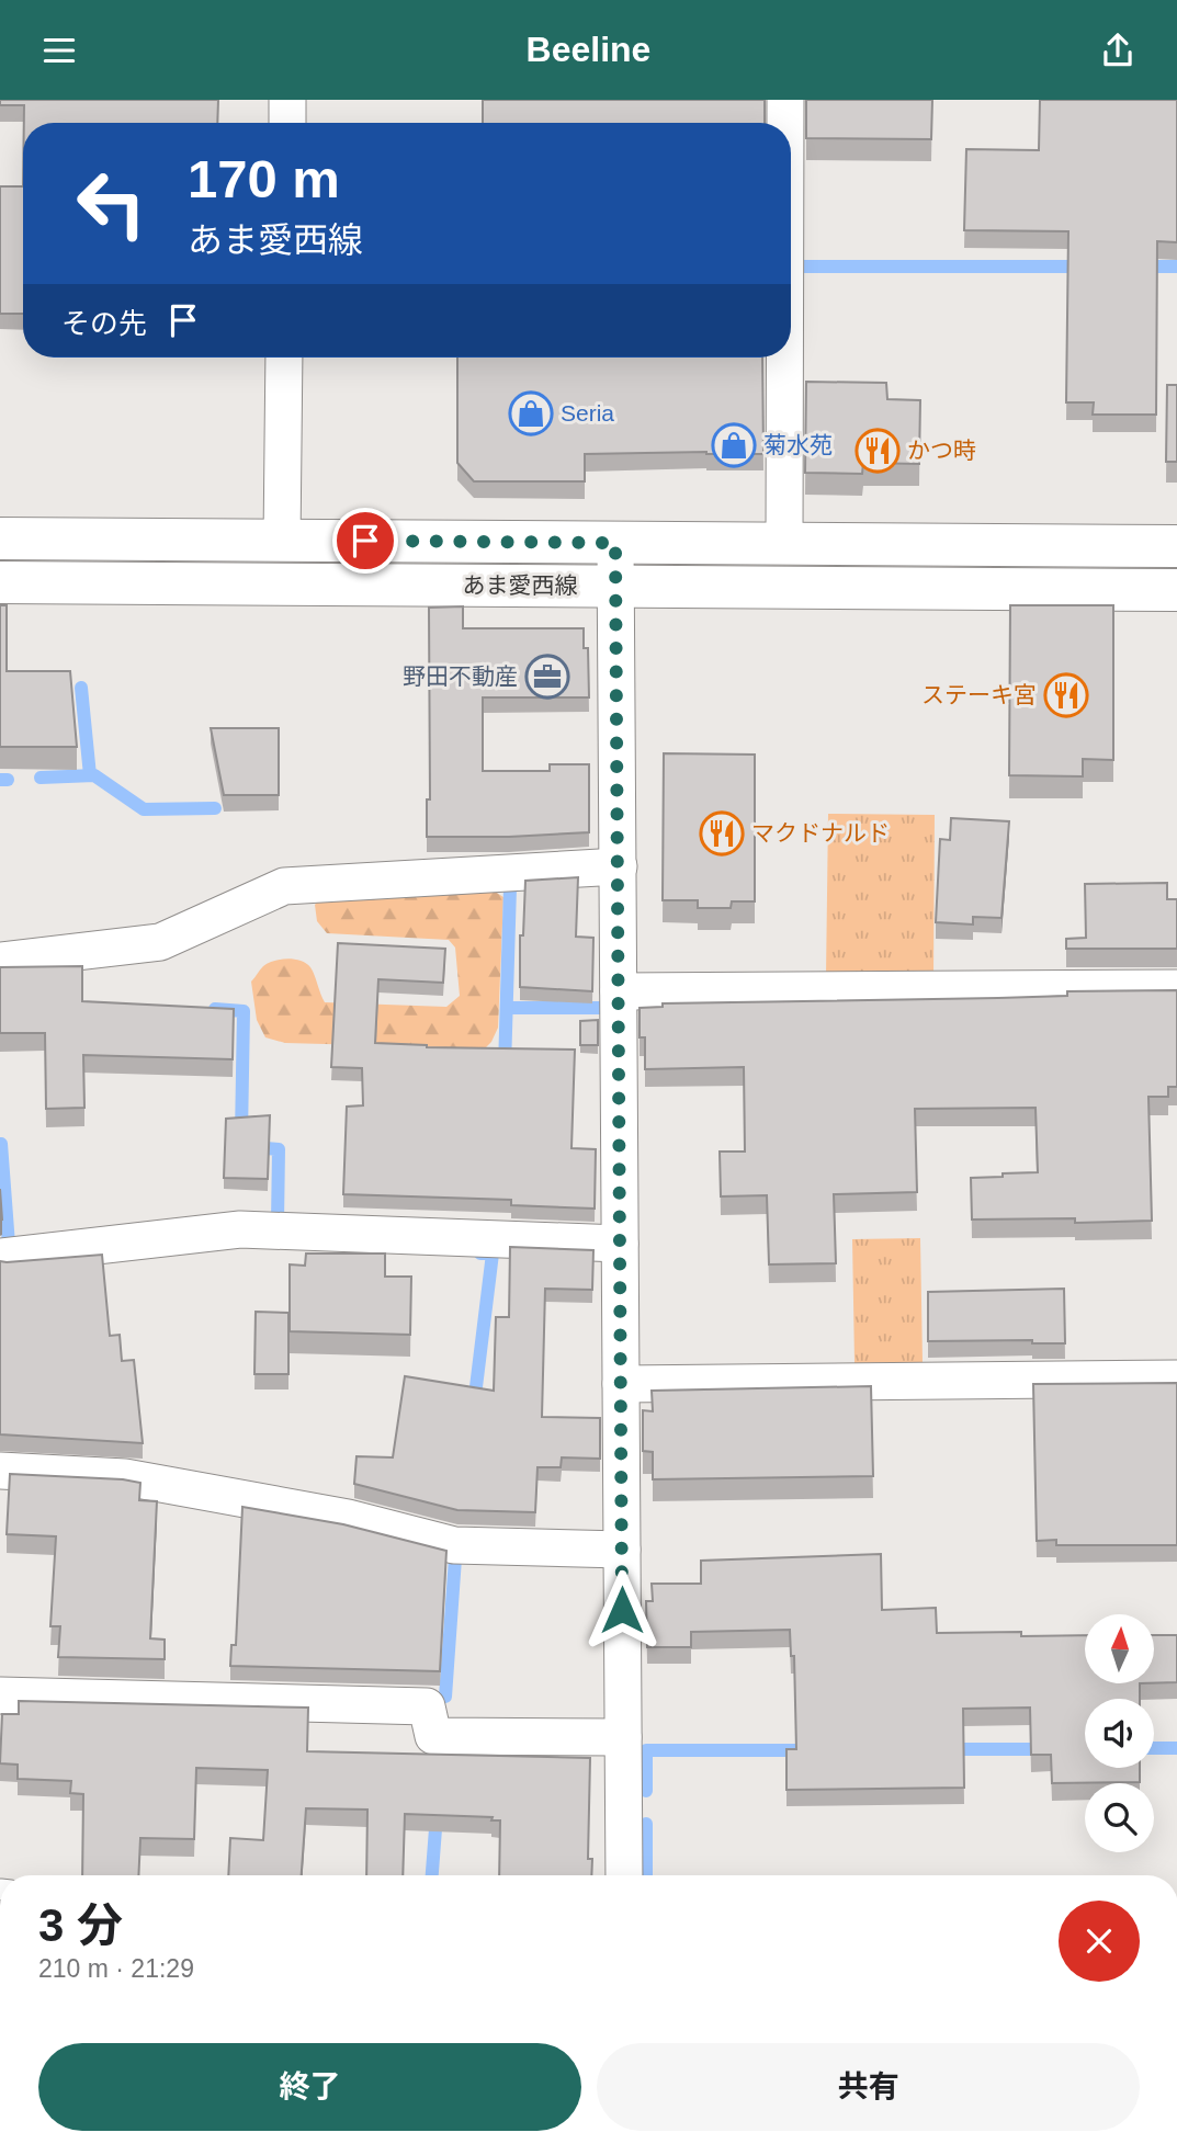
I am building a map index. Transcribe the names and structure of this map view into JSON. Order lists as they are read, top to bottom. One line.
{"streets":{"main road":["あま愛西線"]},"places":{"shop":["Seria","菊水苑"],"restaurant":["かつ時","ステーキ宮","マクドナルド"],"office":["野田不動産"]},"north":"top","page":{"header":"Beeline","turn":["170 m","あま愛西線"],"then":"その先","heading":["3 分","210 m · 21:29"],"buttons":["終了","共有"]}}
